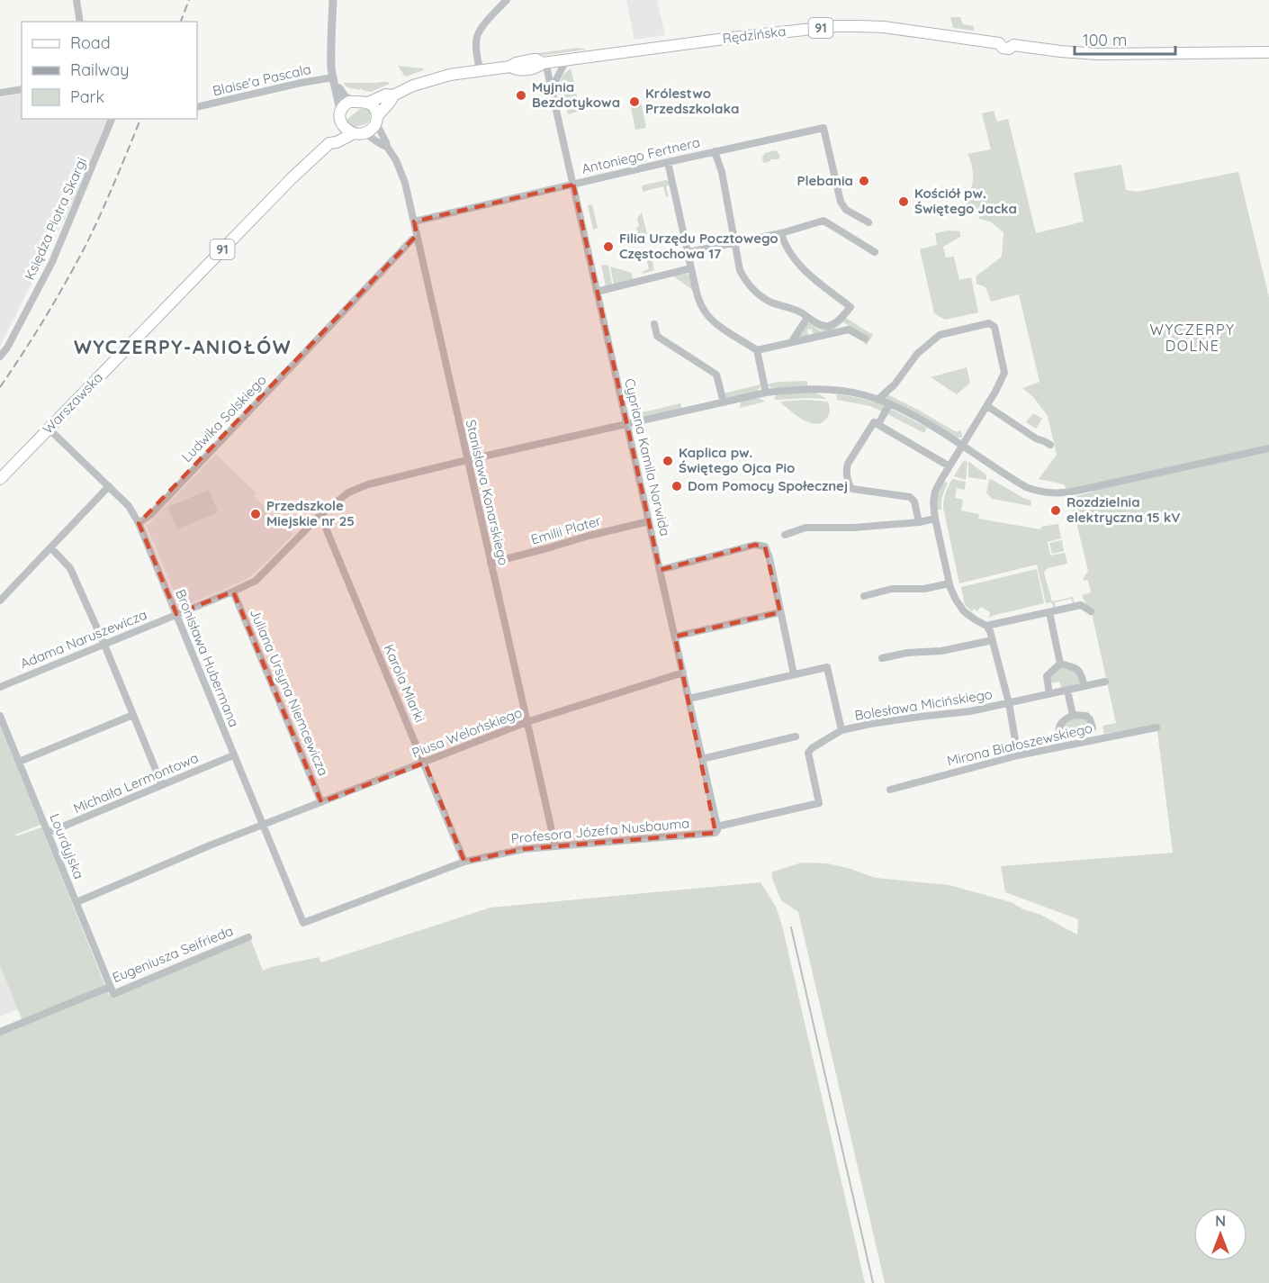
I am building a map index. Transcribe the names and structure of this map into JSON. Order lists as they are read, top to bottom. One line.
{"streets":{"main road":["91","Rędzińska","Warszawska"],"street":["Blaise'a Pascala","Antoniego Fertnera","Księdza Piotra Skargi","Ludwika Solskiego","Cypriana Kamila Norwida","Stanisława Konarskiego","Emilii Plater","Adama Naruszewicza","Bronisława Hubermana","Karola Miarki","Juliana Ursyna Niemcewicza","Bolesława Micińskiego","Piusa Welońskiego","Mirona Białoszewskiego","Michaiła Lermontowa","Profesora Józefa Nusbauma","Lourdyjska","Eugeniusza Seifrieda"]},"crossings":[["91","Rędzińska"],["91","Warszawska"],["91","Cypriana Kamila Norwida"],["91","Stanisława Konarskiego"],["Rędzińska","Cypriana Kamila Norwida"],["Antoniego Fertnera","Cypriana Kamila Norwida"],["Warszawska","Stanisława Konarskiego"],["Warszawska","Bronisława Hubermana"],["Ludwika Solskiego","Stanisława Konarskiego"],["Ludwika Solskiego","Bronisława Hubermana"],["Cypriana Kamila Norwida","Emilii Plater"],["Cypriana Kamila Norwida","Adama Naruszewicza"],["Cypriana Kamila Norwida","Piusa Welońskiego"],["Cypriana Kamila Norwida","Profesora Józefa Nusbauma"],["Stanisława Konarskiego","Emilii Plater"],["Stanisława Konarskiego","Adama Naruszewicza"],["Stanisława Konarskiego","Piusa Welońskiego"],["Stanisława Konarskiego","Profesora Józefa Nusbauma"],["Adama Naruszewicza","Bronisława Hubermana"],["Adama Naruszewicza","Karola Miarki"],["Adama Naruszewicza","Juliana Ursyna Niemcewicza"],["Bronisława Hubermana","Piusa Welońskiego"],["Bronisława Hubermana","Michaiła Lermontowa"],["Bronisława Hubermana","Profesora Józefa Nusbauma"],["Karola Miarki","Piusa Welońskiego"],["Karola Miarki","Profesora Józefa Nusbauma"],["Juliana Ursyna Niemcewicza","Piusa Welońskiego"],["Piusa Welońskiego","Lourdyjska"],["Michaiła Lermontowa","Lourdyjska"],["Lourdyjska","Eugeniusza Seifrieda"]],"districts":["WYCZERPY DOLNE","WYCZERPY-ANIOŁÓW"],"places":["Myjnia Bezdotykowa","Królestwo Przedszkolaka","Plebania","Kościół pw. Świętego Jacka","Filia Urzędu Pocztowego Częstochowa 17","Kaplica pw. Świętego Ojca Pio","Dom Pomocy Społecznej","Rozdzielnia elektryczna 15 kV","Przedszkole Miejskie nr 25"],"legend":["Road","Railway","Park"],"scale_bar":"100 m","north":"top"}
